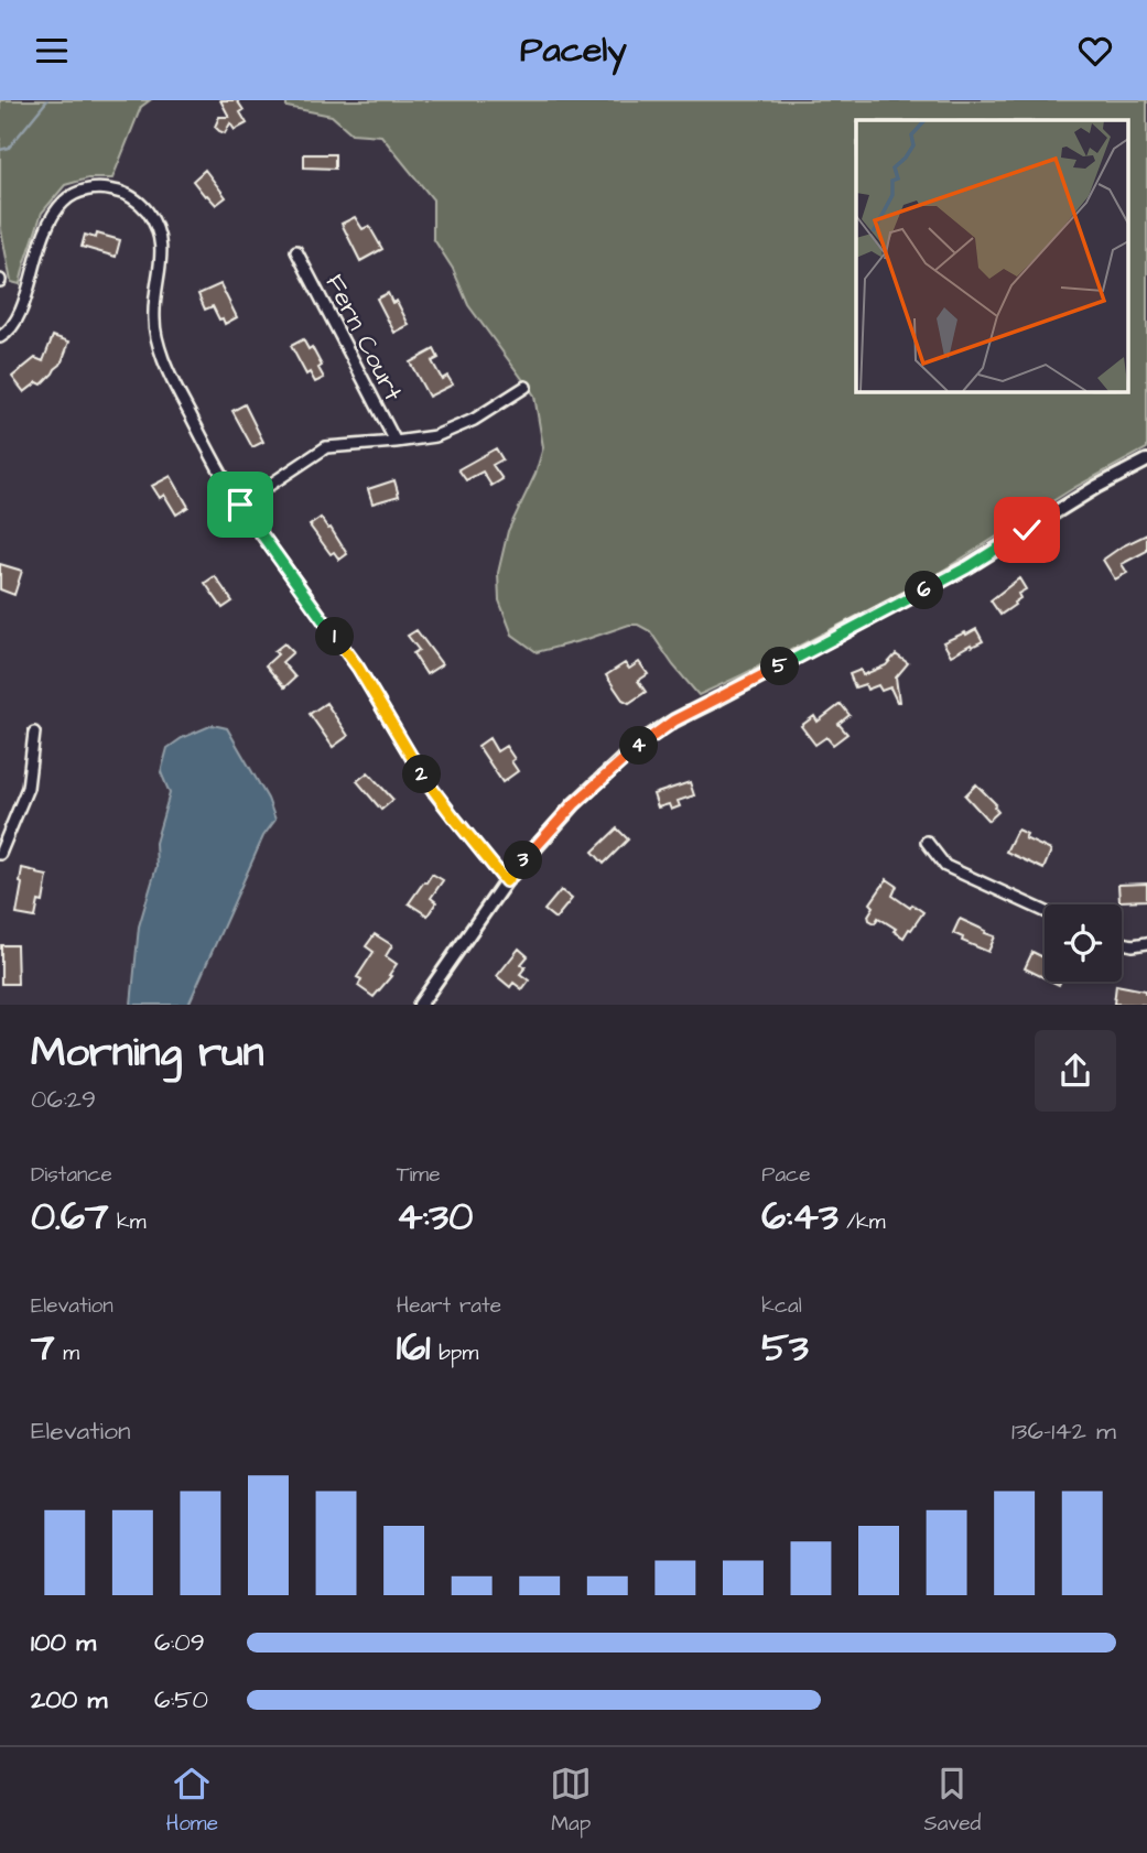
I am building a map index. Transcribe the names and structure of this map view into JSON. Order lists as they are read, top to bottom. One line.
{"streets":{"street":["Fern Court"]},"page":{"header":"Pacely","pins":["6","1","5","4","2","3"],"heading":["Morning run","06:29"],"stats":[["Distance","0.67 km"],["Time","4:30"],["Pace","6:43 /km"],["Elevation","7 m"],["Heart rate","161 bpm"],["kcal","53"]],"chart":["Elevation","136–142 m"],"list":[{"name":"100 m","note":"6:09"},{"name":"200 m","note":"6:50"}],"tabs":["Home","Map","Saved"]}}
